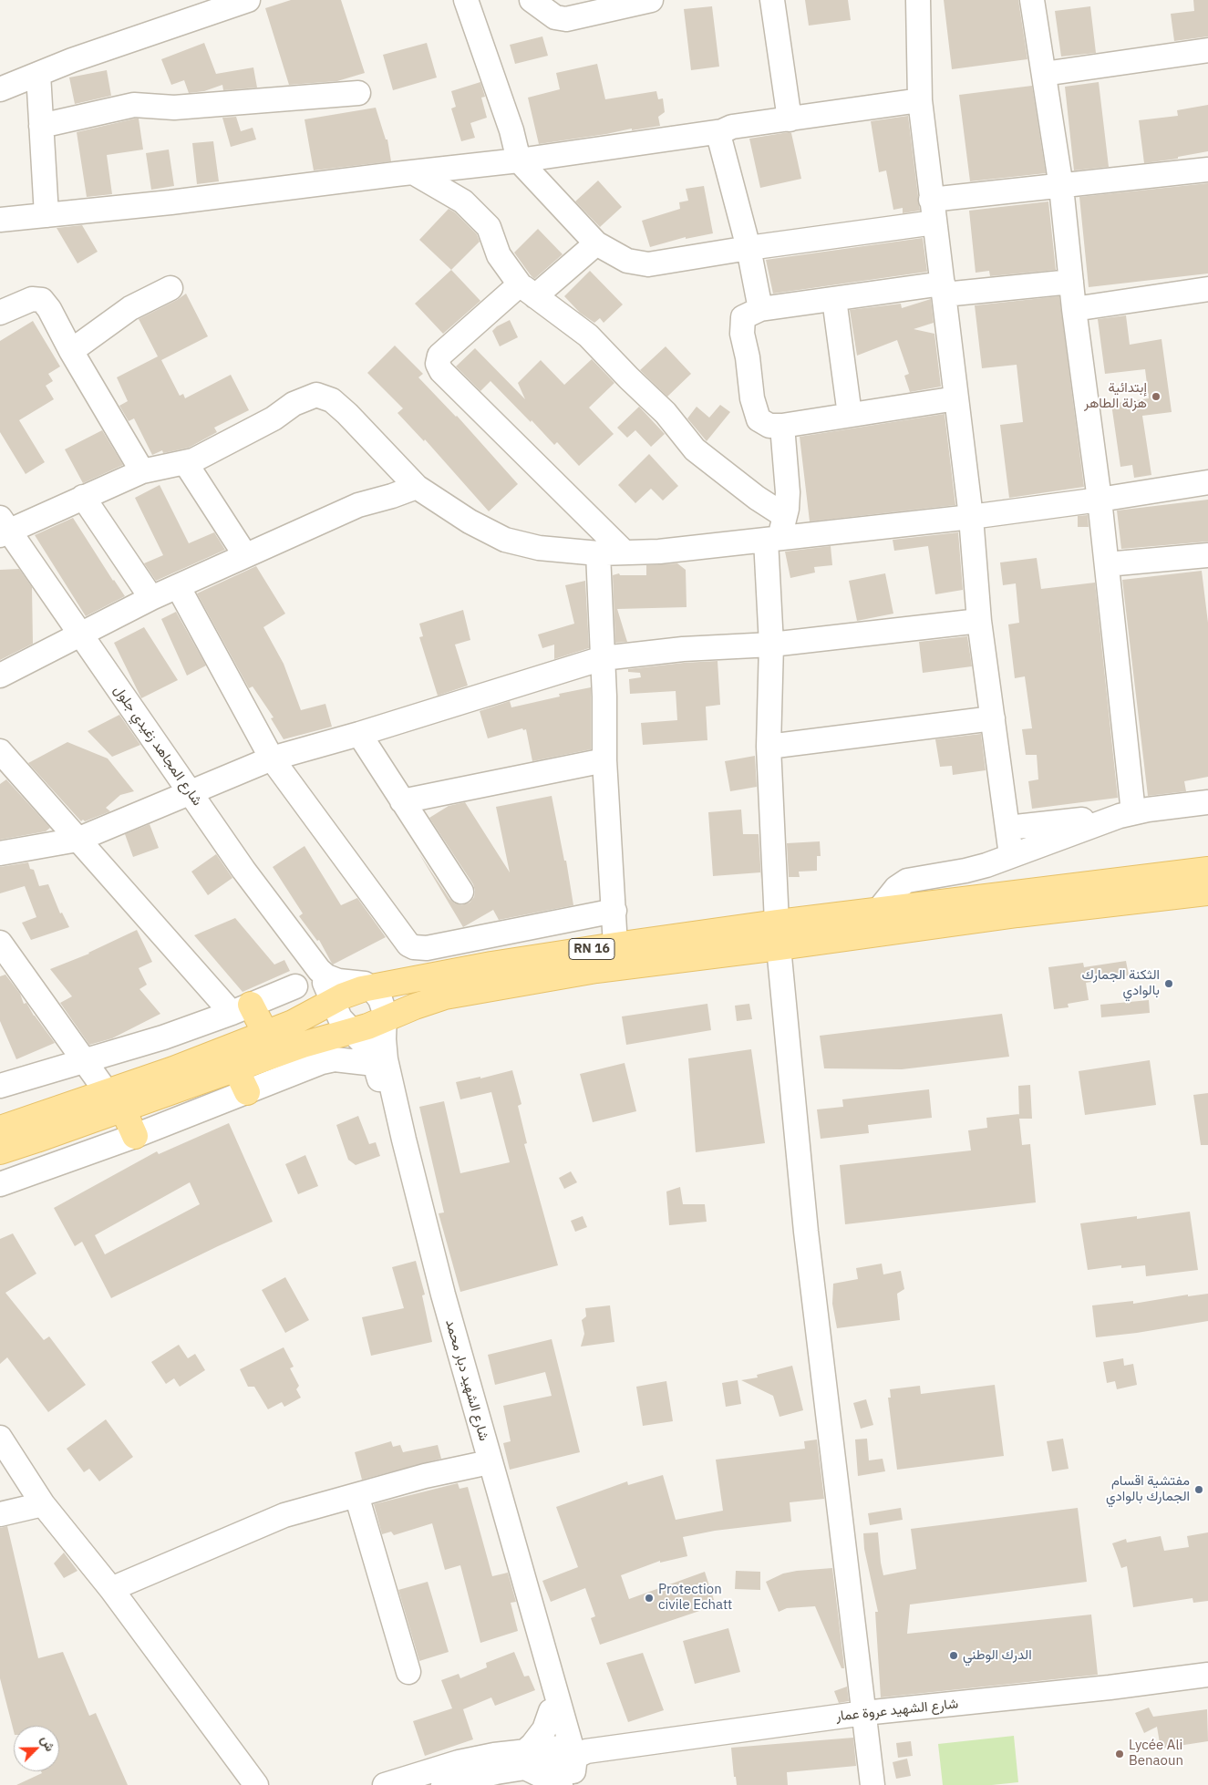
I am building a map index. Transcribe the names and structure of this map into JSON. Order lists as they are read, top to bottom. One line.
{"streets":{"main road":["RN 16"],"street":["شارع المجاهد زغيدي جلول","شارع الشهيد دبار محمد","شارع الشهيد عروة عمار"]},"crossings":[["شارع المجاهد زغيدي جلول","RN 16"],["شارع المجاهد زغيدي جلول","شارع الشهيد دبار محمد"],["RN 16","شارع الشهيد دبار محمد"],["شارع الشهيد دبار محمد","شارع الشهيد عروة عمار"]],"places":["إبتدائية هزلة الطاهر","الثكنة الجمارك بالوادي","مفتشية اقسام الجمارك بالوادي","Protection civile Echatt","الدرك الوطني","Lycée Ali Benaoun"],"north":"top right"}
